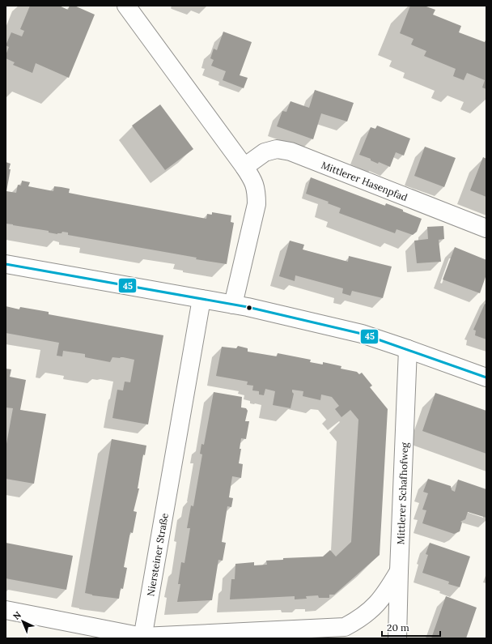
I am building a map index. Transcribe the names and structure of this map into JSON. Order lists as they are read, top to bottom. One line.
{"streets":{"street":["Mittlerer Hasenpfad","Mittlerer Schafhofweg","Niersteiner Straße"]},"lines":["transit line 45"],"scale_bar":"20 m","north":"top left"}
